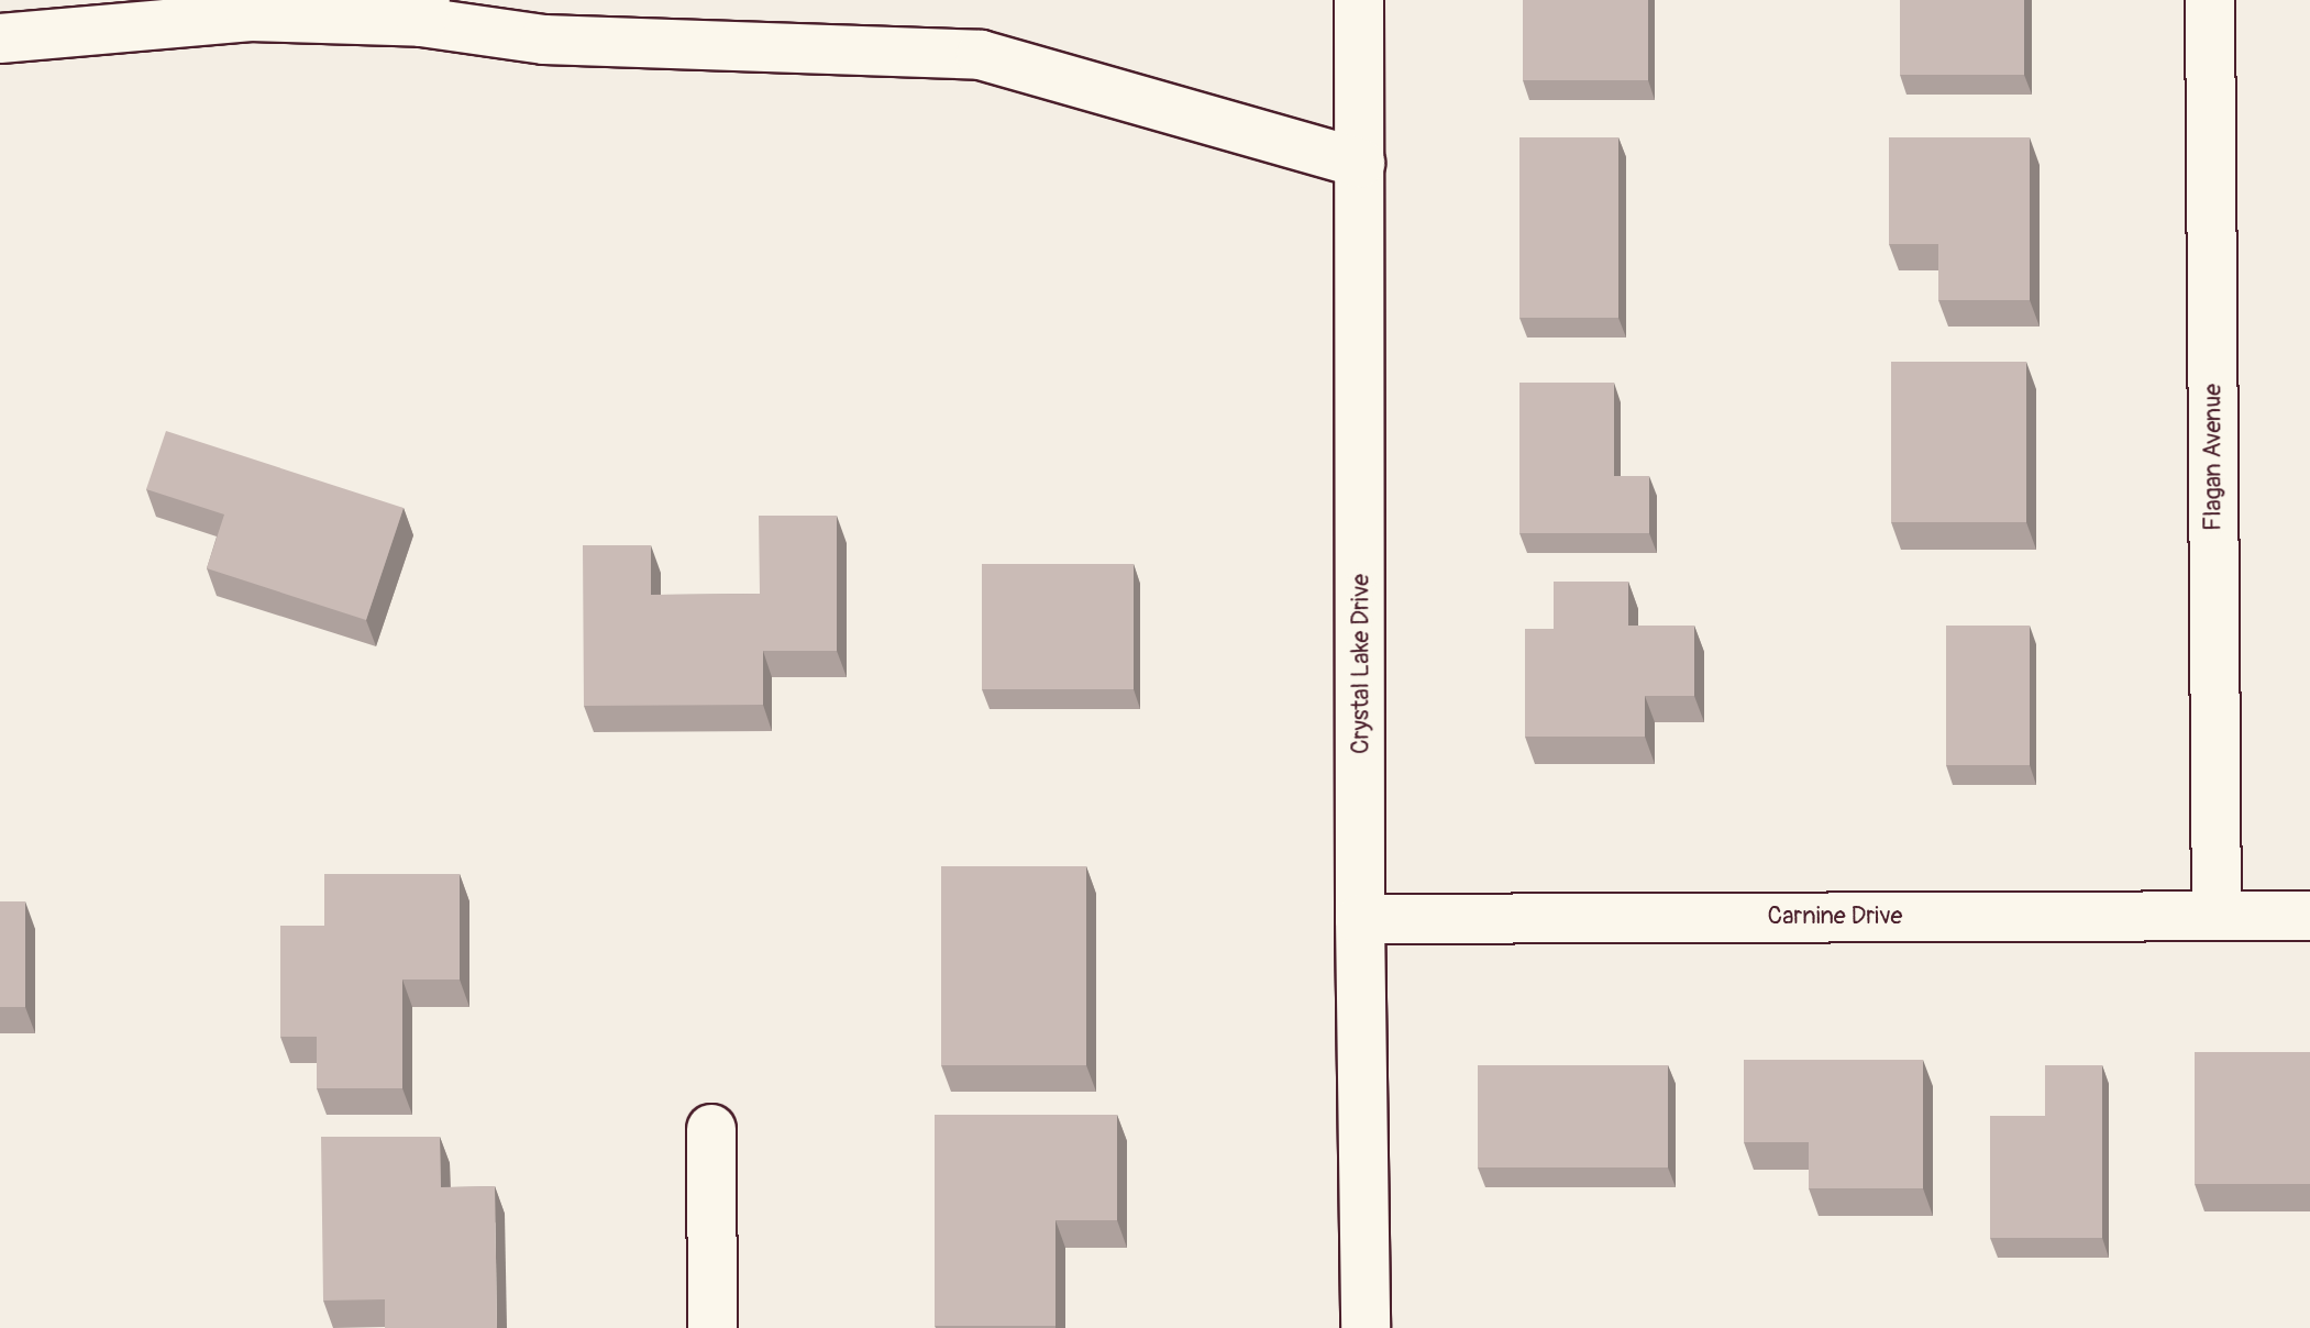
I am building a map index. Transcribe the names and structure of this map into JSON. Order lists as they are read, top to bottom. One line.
{"streets":{"street":["Flagan Avenue","Crystal Lake Drive","Carnine Drive"]},"crossings":[["Flagan Avenue","Carnine Drive"],["Crystal Lake Drive","Carnine Drive"]]}
